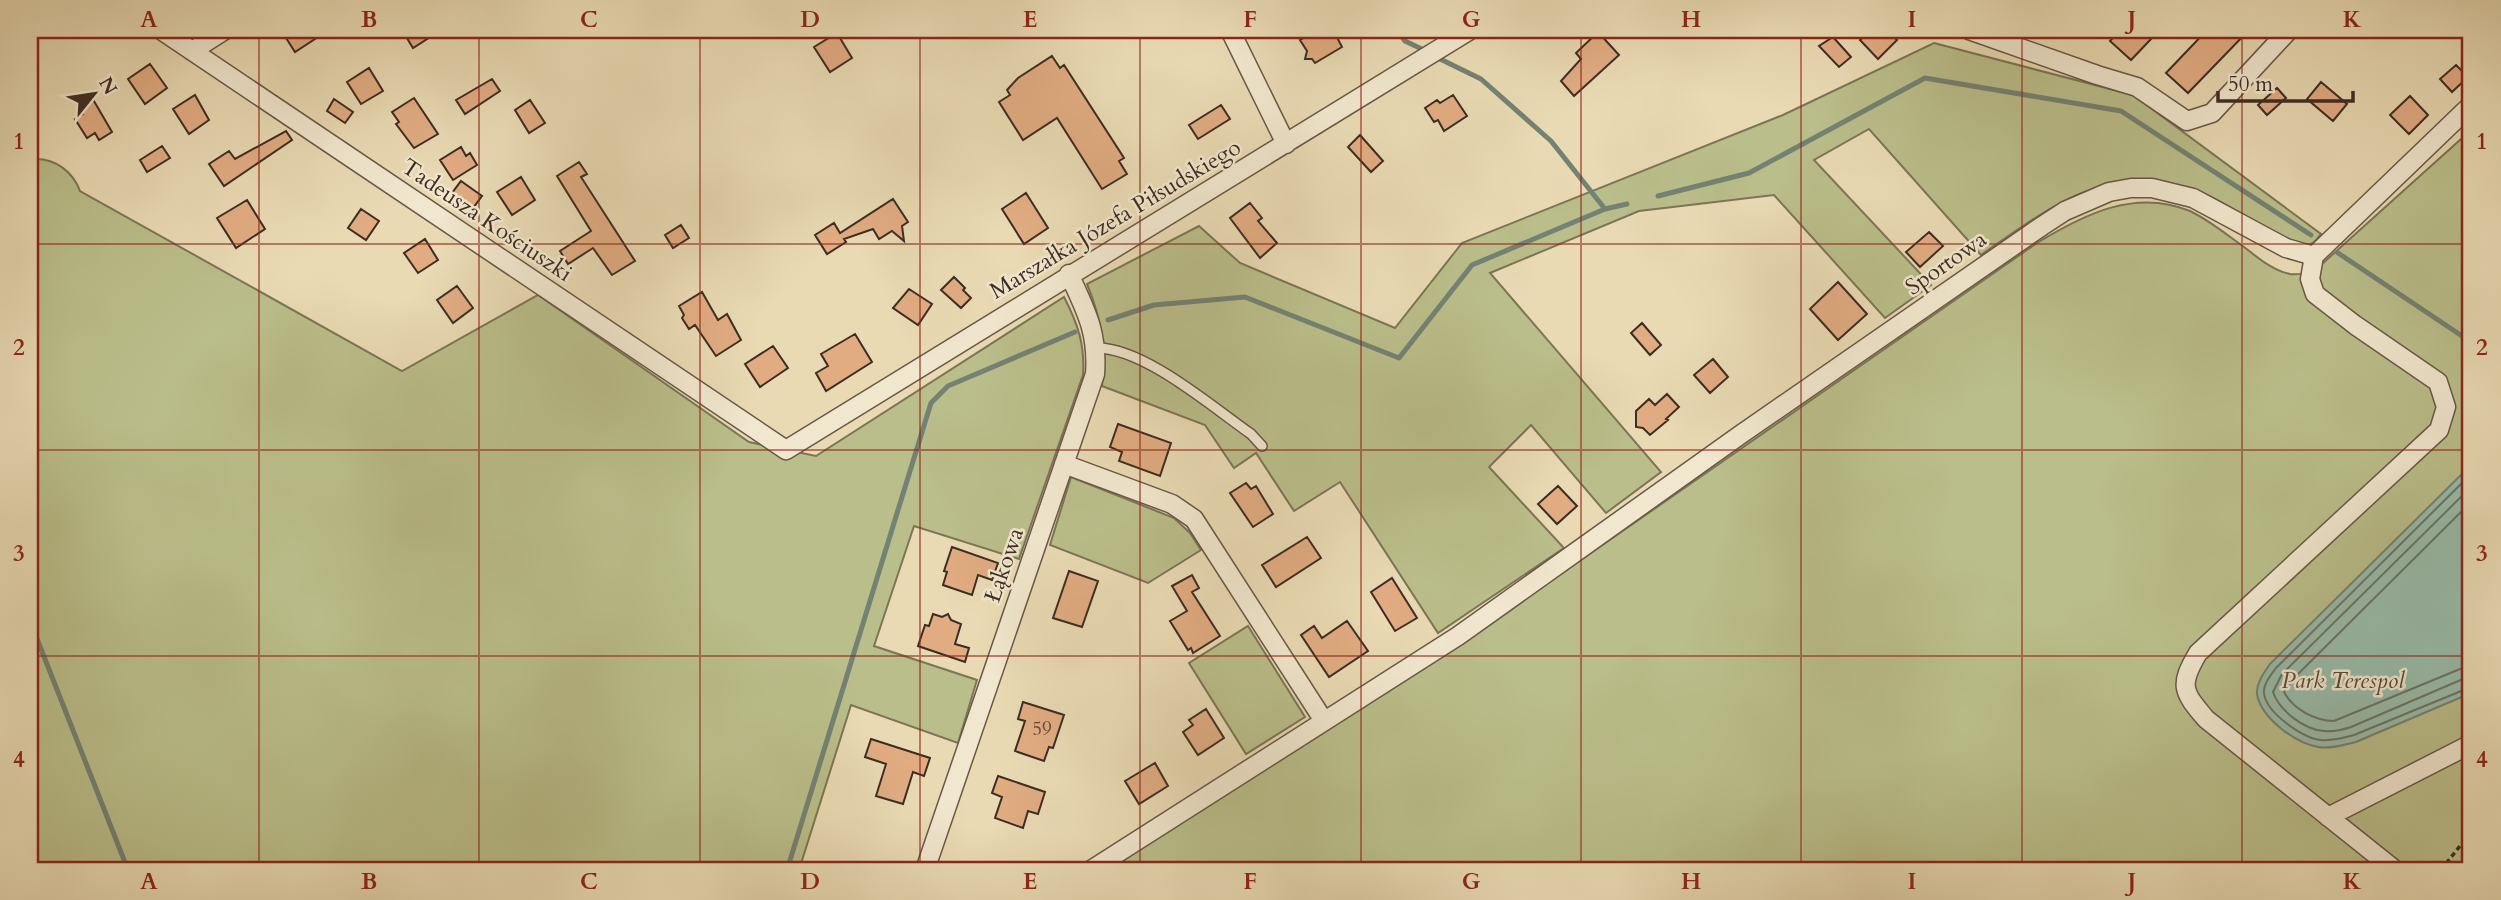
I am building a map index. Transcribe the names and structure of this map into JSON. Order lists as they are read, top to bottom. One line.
{"streets":{"street":["Marszałka Józefa Piłsudskiego","Tadeusza Kościuszki","Sportowa","Łąkowa"]},"crossings":[["Marszałka Józefa Piłsudskiego","Tadeusza Kościuszki"],["Marszałka Józefa Piłsudskiego","Łąkowa"]],"parks":["Park Terespol"],"house_numbers":["59"],"scale_bar":"50 m","north":"top right","grid":{"columns":["A","B","C","D","E","F","G","H","I","J","K"],"rows":["1","2","3","4"]}}
